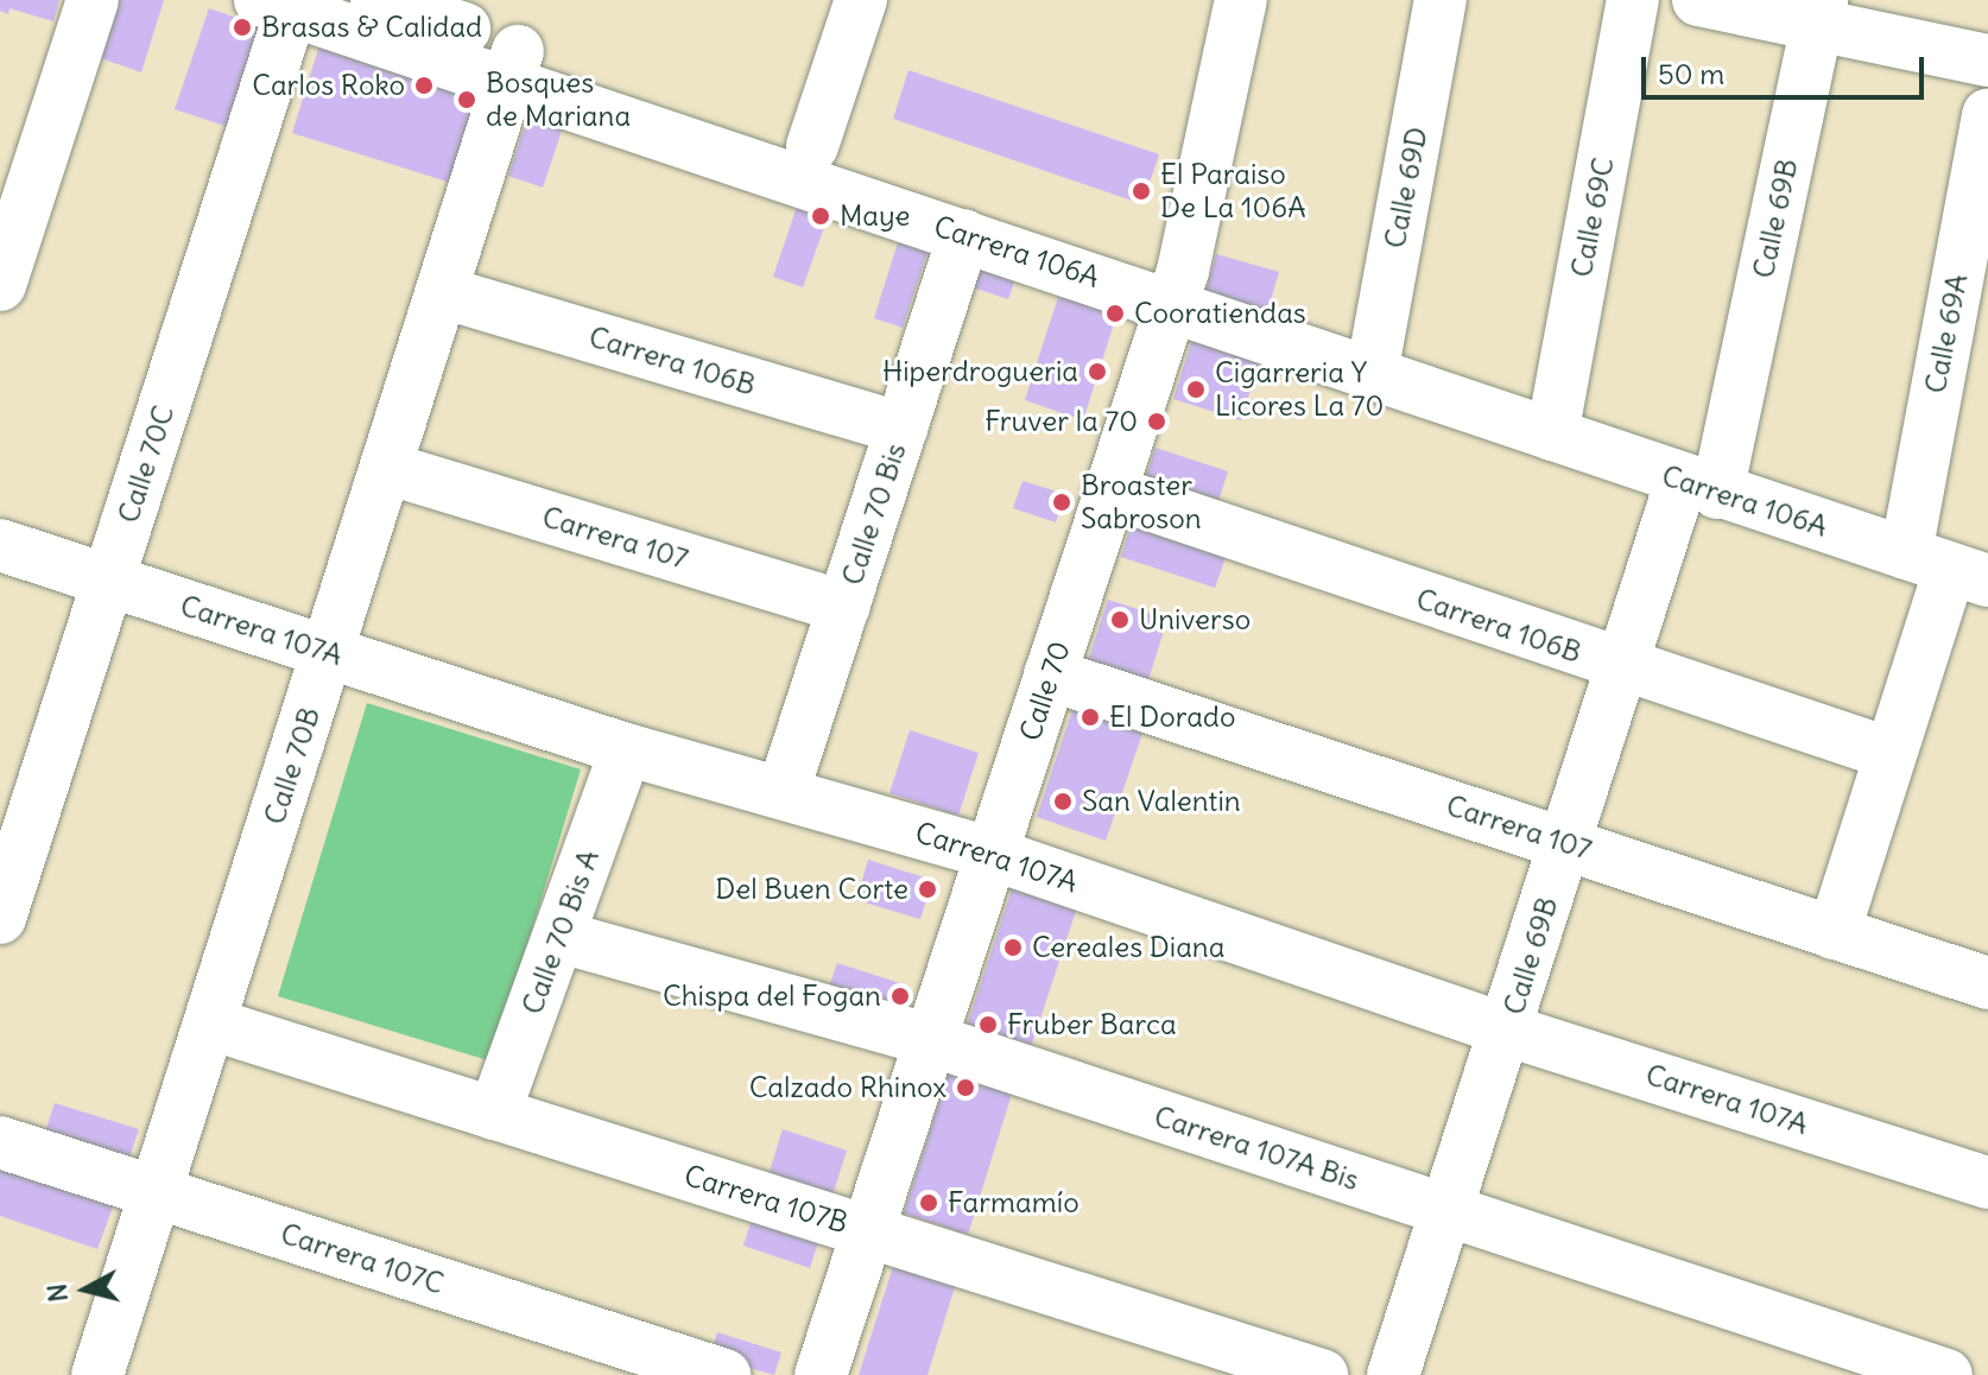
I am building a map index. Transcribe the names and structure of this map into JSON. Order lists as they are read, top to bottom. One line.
{"streets":{"street":["Calle 69D","Calle 69C","Calle 69B","Carrera 106A","Calle 69A","Carrera 106B","Calle 70C","Calle 70 Bis","Carrera 107","Carrera 107A","Calle 70","Calle 70B","Calle 70 Bis A","Carrera 107A Bis","Carrera 107B","Carrera 107C"]},"crossings":[["Calle 69D","Carrera 106A"],["Calle 69C","Carrera 106A"],["Calle 69B","Carrera 106A"],["Calle 69B","Carrera 106B"],["Calle 69B","Carrera 107"],["Calle 69B","Carrera 107A"],["Calle 69B","Carrera 107A Bis"],["Carrera 106A","Calle 69A"],["Carrera 106A","Calle 70C"],["Carrera 106A","Calle 70 Bis"],["Carrera 106A","Calle 70"],["Carrera 106A","Calle 70B"],["Calle 69A","Carrera 106B"],["Calle 69A","Carrera 107"],["Carrera 106B","Calle 70 Bis"],["Carrera 106B","Calle 70"],["Carrera 106B","Calle 70B"],["Calle 70C","Carrera 107A"],["Calle 70 Bis","Carrera 107"],["Calle 70 Bis","Carrera 107A"],["Carrera 107","Calle 70"],["Carrera 107","Calle 70B"],["Carrera 107A","Calle 70"],["Carrera 107A","Calle 70B"],["Carrera 107A","Calle 70 Bis A"],["Calle 70","Carrera 107A Bis"],["Calle 70","Carrera 107B"],["Calle 70B","Carrera 107B"],["Calle 70B","Carrera 107C"],["Calle 70 Bis A","Carrera 107A Bis"],["Calle 70 Bis A","Carrera 107B"]],"places":["Brasas & Calidad","Carlos Roko","Bosques de Mariana","El Paraiso De La 106A","Maye","Cooratiendas","Hiperdrogueria","Cigarreria Y Licores La 70","Fruver la 70","Broaster Sabroson","Universo","El Dorado","San Valentin","Del Buen Corte","Cereales Diana","Chispa del Fogan","Fruber Barca","Calzado Rhinox","Farmamío"],"scale_bar":"50 m","north":"left"}
